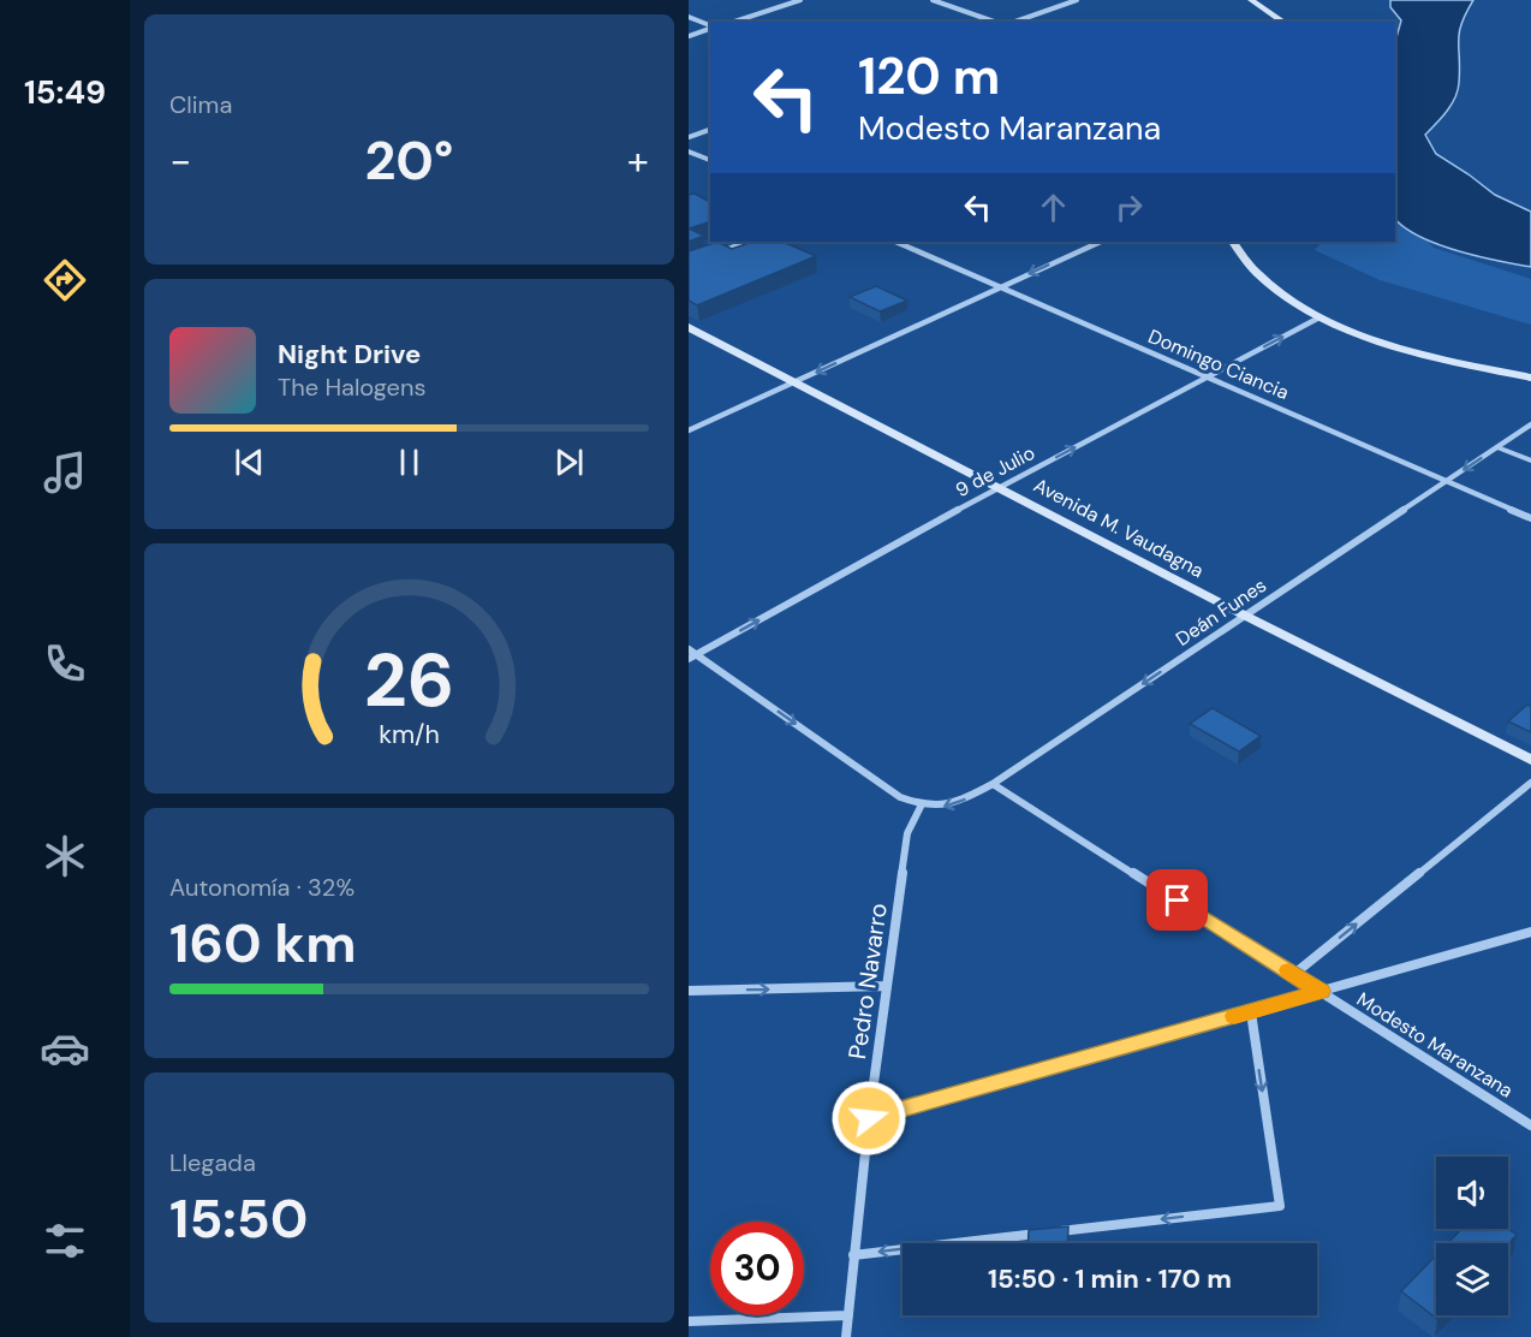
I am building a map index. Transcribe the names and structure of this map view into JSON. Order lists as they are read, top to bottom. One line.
{"streets":{"main road":["Avenida M. Vaudagna"],"street":["Domingo Ciancia","9 de Julio","Deán Funes","Pedro Navarro","Modesto Maranzana"]},"crossings":[["Domingo Ciancia","9 de Julio"],["Domingo Ciancia","Deán Funes"],["9 de Julio","Avenida M. Vaudagna"],["Avenida M. Vaudagna","Deán Funes"],["Deán Funes","Pedro Navarro"],["Deán Funes","Modesto Maranzana"]],"one_way":["9 de Julio","Deán Funes"],"page":{"tabs":"15:49","tile":["Clima",["Autonomía · 32%","160 km"],["Llegada","15:50"]],"turn":["120 m","Modesto Maranzana"],"heat":["−","20°","+"],"song":["Night Drive","The Halogens"],"limit":"30","trip":"15:50 · 1 min · 170 m","gauge":["26","km/h"]}}
